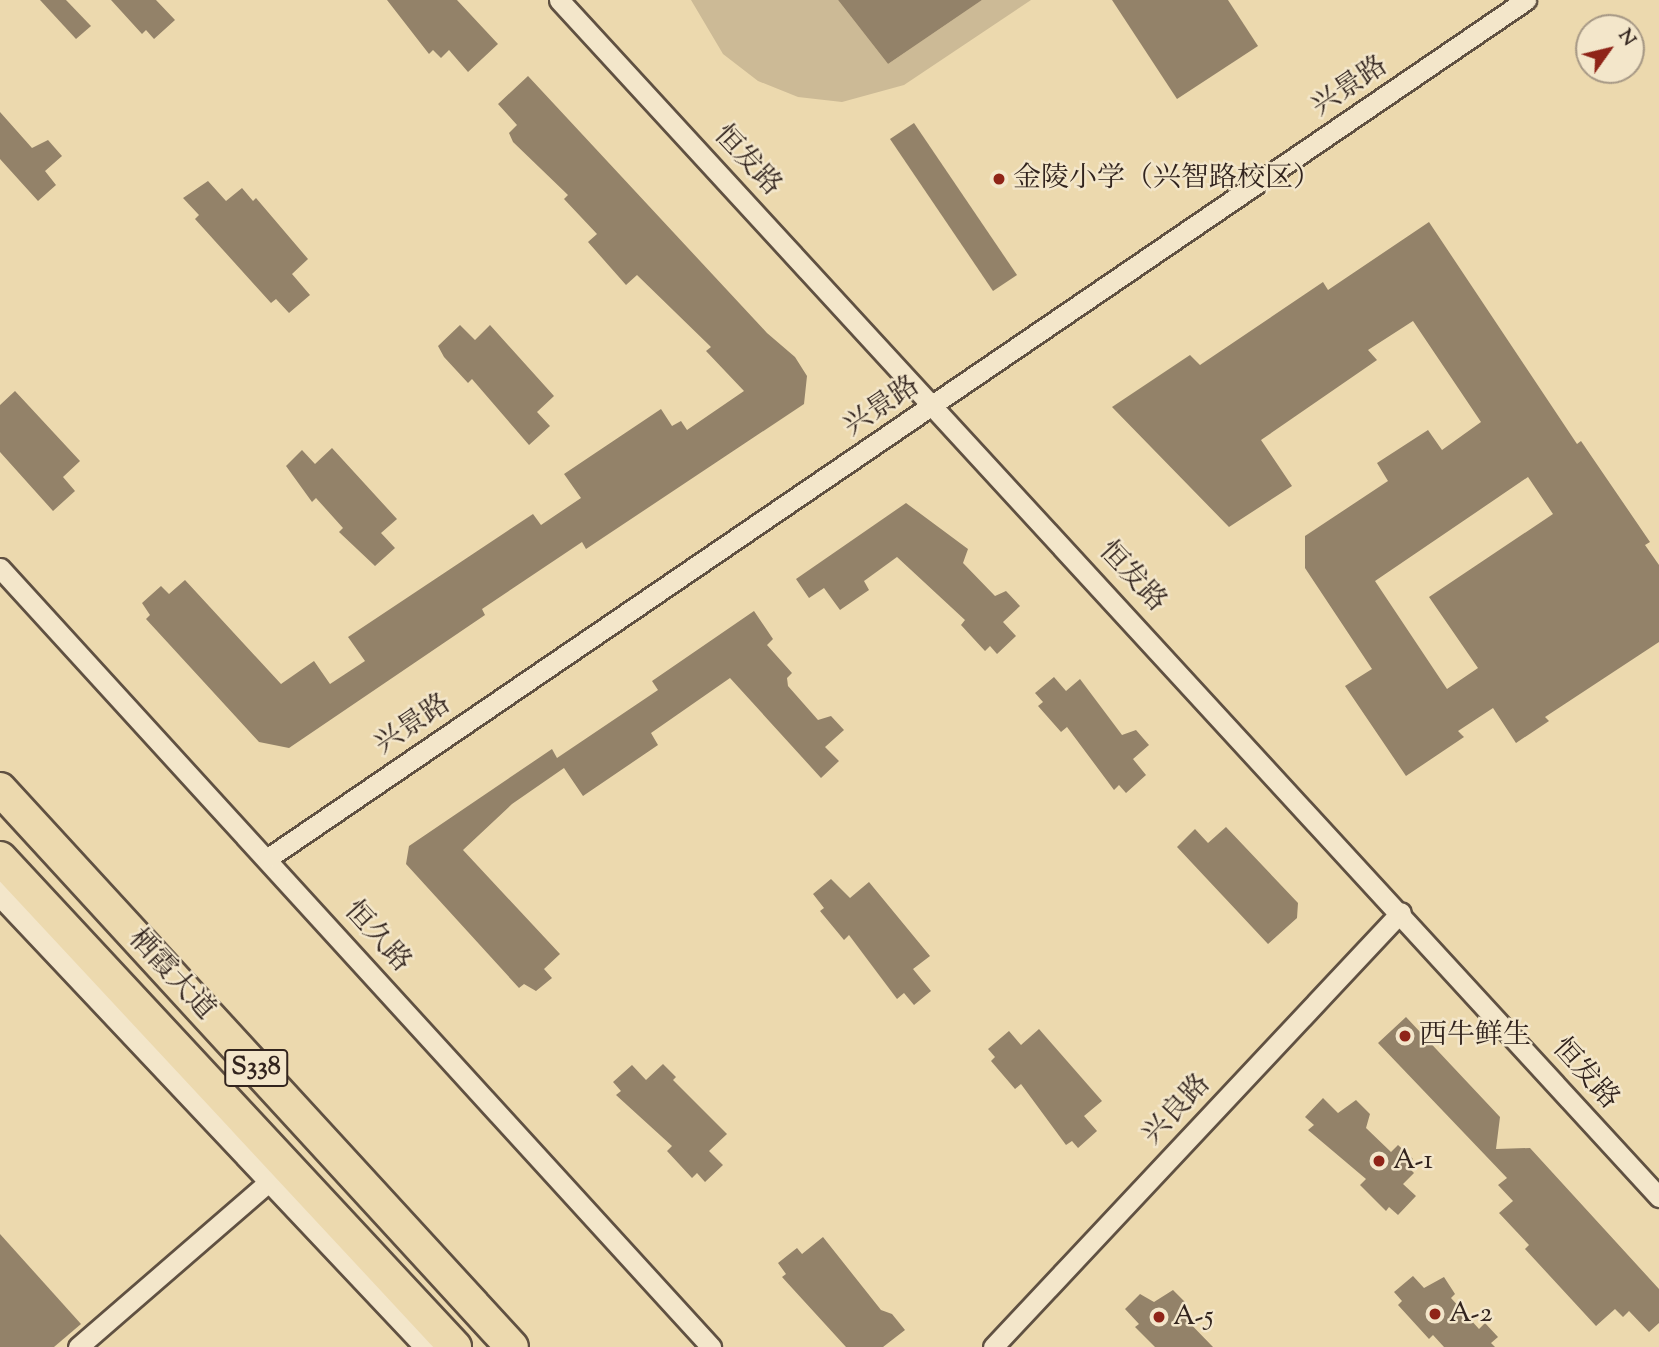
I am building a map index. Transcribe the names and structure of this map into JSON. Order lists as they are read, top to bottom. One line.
{"streets":{"main road":["栖霞大道","S338"],"street":["兴景路","恒发路","恒久路","兴良路"]},"crossings":[["兴景路","恒发路"],["兴景路","恒久路"],["恒发路","兴良路"]],"places":["金陵小学（兴智路校区）","西牛鲜生","A-1","A-2","A-5"],"north":"top right"}
